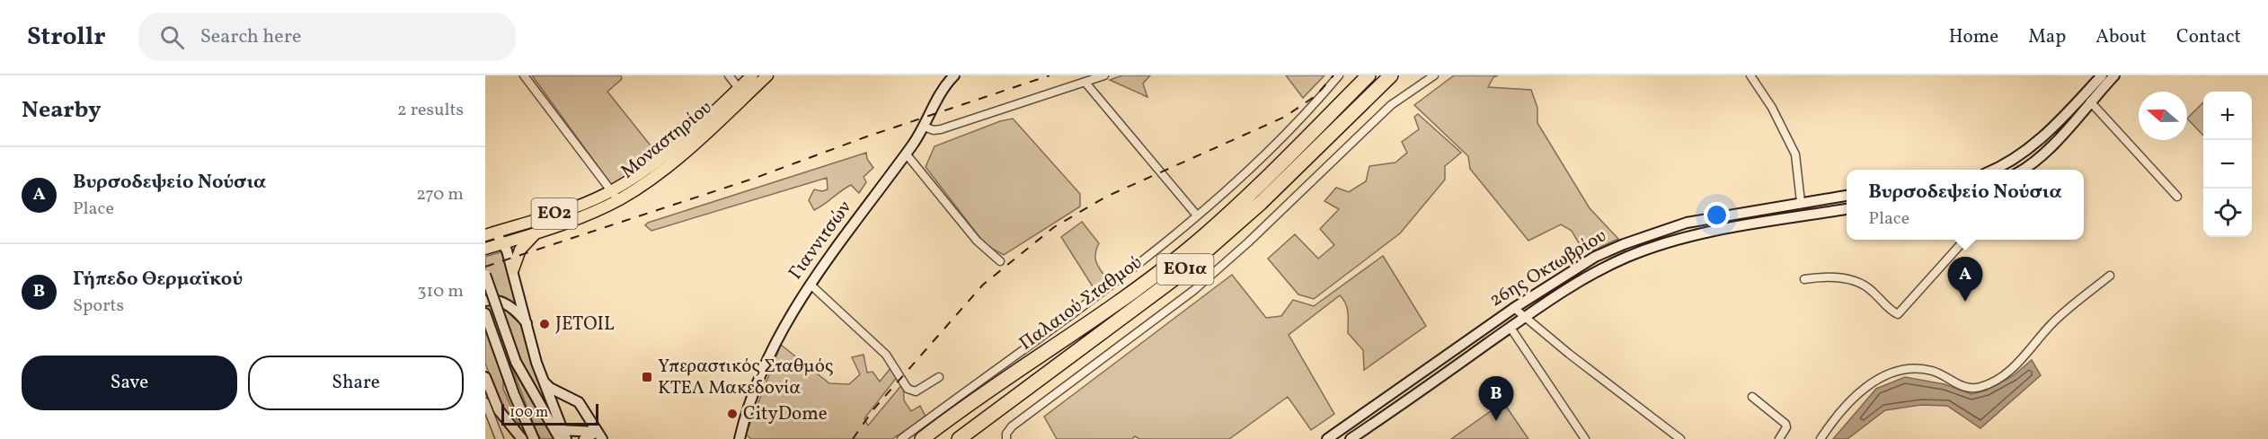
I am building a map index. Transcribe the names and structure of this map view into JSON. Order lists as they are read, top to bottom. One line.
{"streets":{"highway":["ΕΟ1α","Παλαιού Σταθμού"],"main road":["Μοναστηρίου","ΕΟ2","Γιαννιτσών","26ης Οκτωβρίου"]},"places":{"other":["JETOIL","CityDome"],"transit":["Υπεραστικός Σταθμός ΚΤΕΛ Μακεδονία"]},"scale_bar":"100 m","north":"left","page":{"header":"Strollr","search":"Search here","nav":["Home","Map","About","Contact"],"heading":["Nearby","2 results"],"map_buttons":["+","−"],"list":[{"mark":"A","name":"Βυρσοδεψείο Νούσια","note":"Place","value":"270 m"},{"mark":"B","name":"Γήπεδο Θερμαϊκού","note":"Sports","value":"310 m"}],"popup":["Βυρσοδεψείο Νούσια","Place"],"pins":["A","B"],"buttons":["Save","Share"],"scale":"100 m"}}
